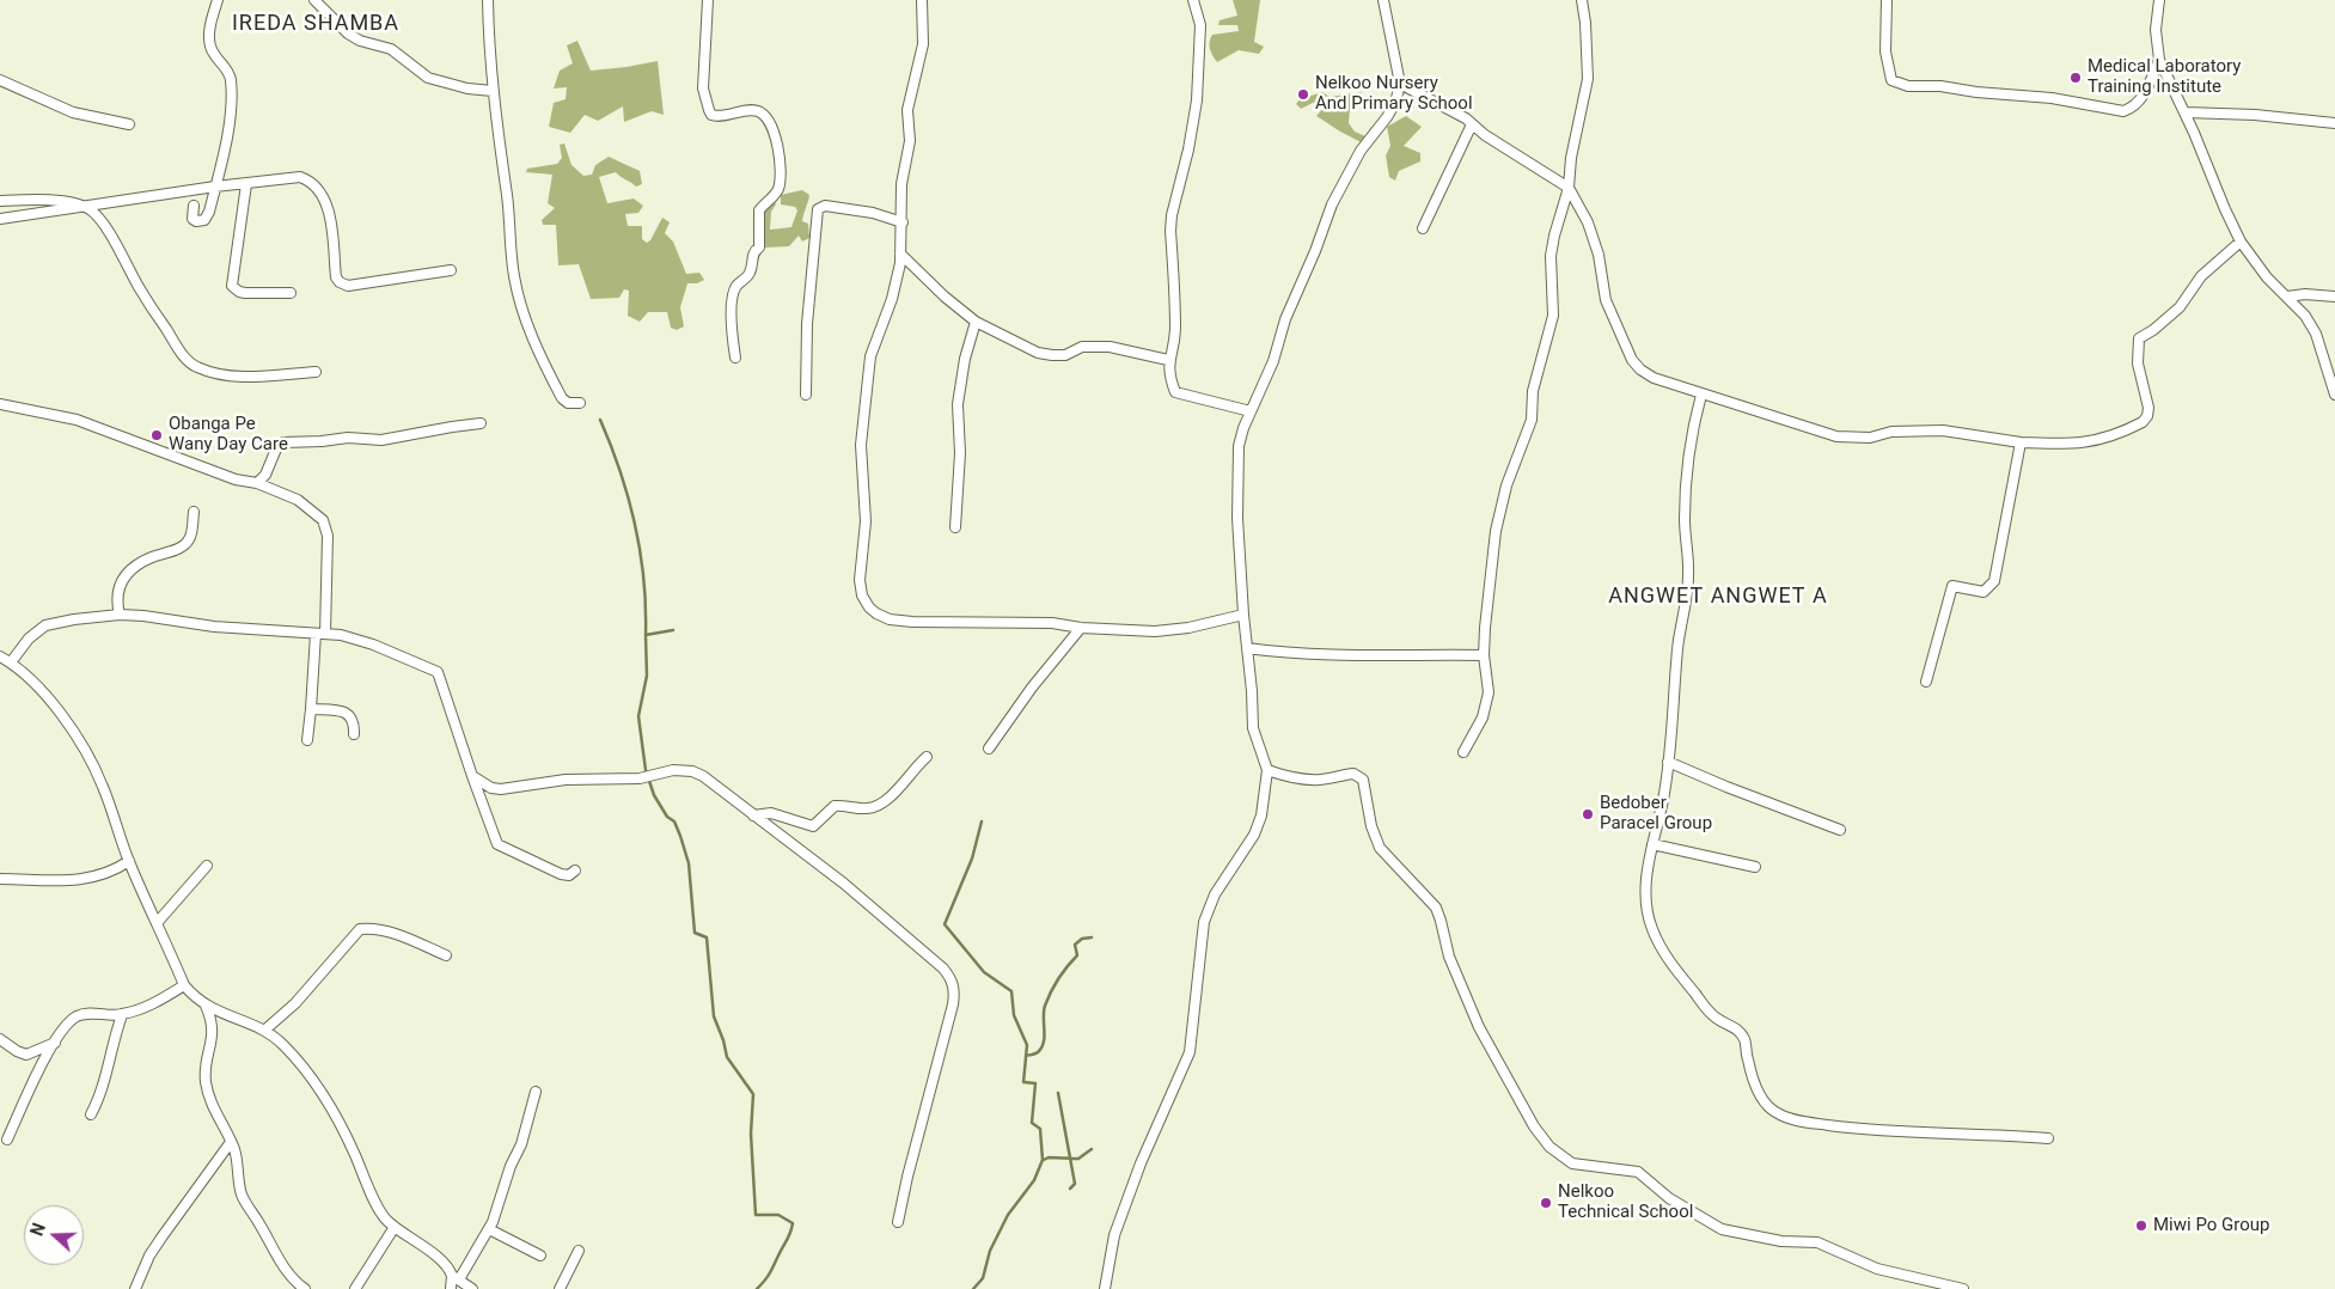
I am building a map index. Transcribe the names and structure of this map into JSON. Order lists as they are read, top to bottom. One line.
{"districts":["IREDA SHAMBA","ANGWET ANGWET A"],"places":["Medical Laboratory Training Institute","Nelkoo Nursery And Primary School","Obanga Pe Wany Day Care","Bedober Paracel Group","Nelkoo Technical School","Miwi Po Group"],"north":"left"}
